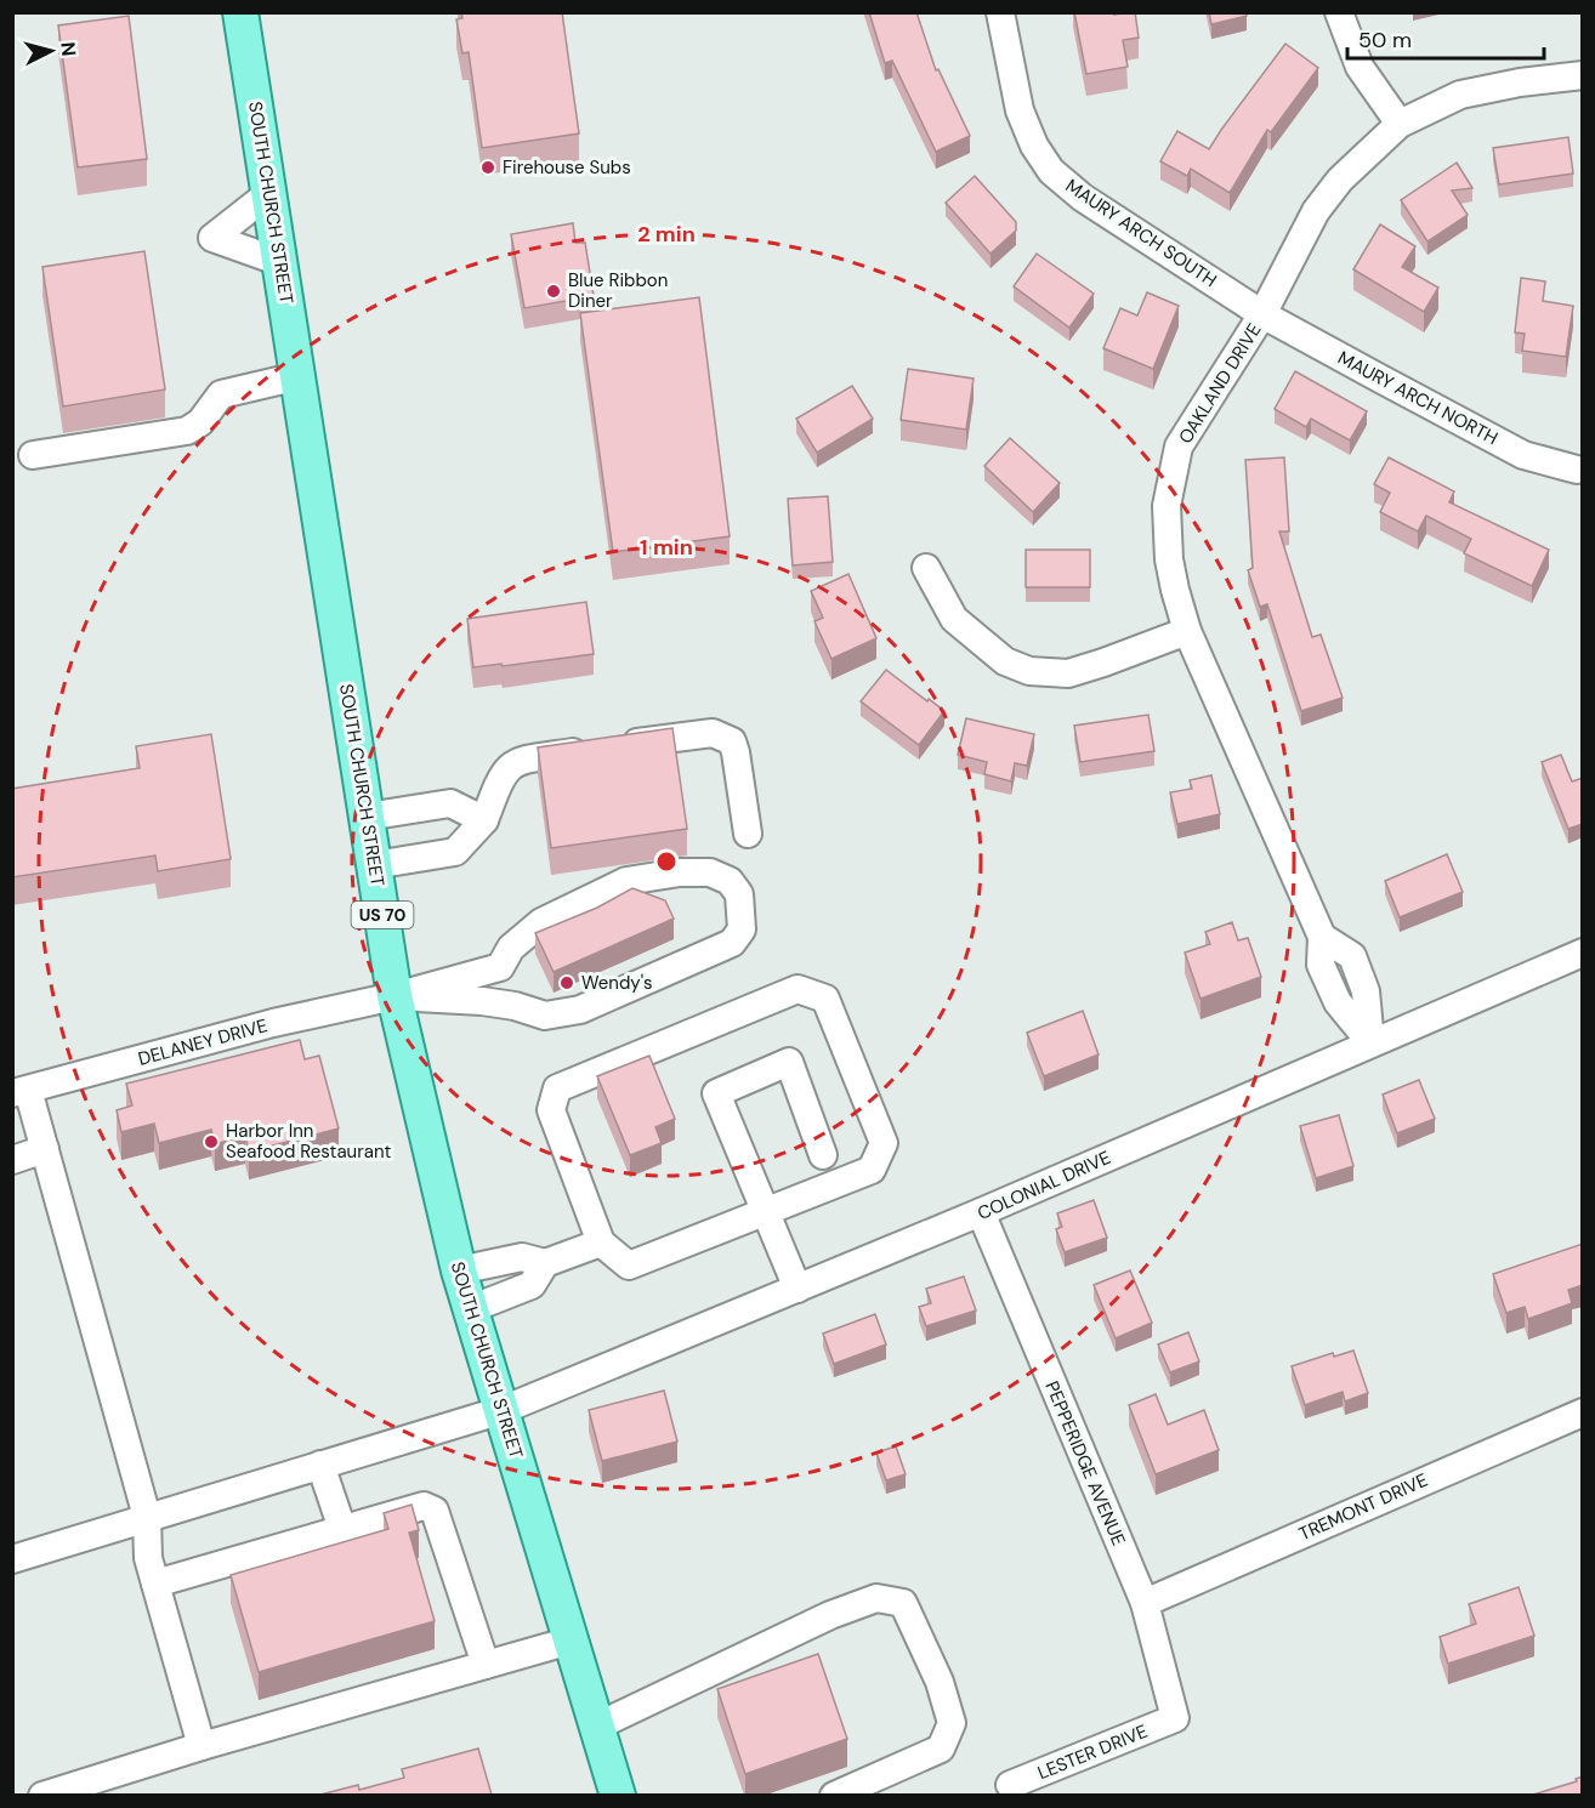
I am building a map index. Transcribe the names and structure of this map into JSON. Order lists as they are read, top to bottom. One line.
{"streets":{"main road":["SOUTH CHURCH STREET","US 70"],"street":["MAURY ARCH SOUTH","OAKLAND DRIVE","MAURY ARCH NORTH","DELANEY DRIVE","COLONIAL DRIVE","PEPPERIDGE AVENUE","TREMONT DRIVE","LESTER DRIVE"]},"crossings":[["SOUTH CHURCH STREET","DELANEY DRIVE"],["SOUTH CHURCH STREET","COLONIAL DRIVE"],["MAURY ARCH SOUTH","OAKLAND DRIVE"],["MAURY ARCH SOUTH","MAURY ARCH NORTH"],["OAKLAND DRIVE","MAURY ARCH NORTH"],["OAKLAND DRIVE","COLONIAL DRIVE"],["COLONIAL DRIVE","PEPPERIDGE AVENUE"],["PEPPERIDGE AVENUE","TREMONT DRIVE"],["PEPPERIDGE AVENUE","LESTER DRIVE"]],"places":["Firehouse Subs","Blue Ribbon Diner","Wendy's","Harbor Inn Seafood Restaurant"],"scale_bar":"50 m","north":"right","rings":["2 min","1 min"]}
